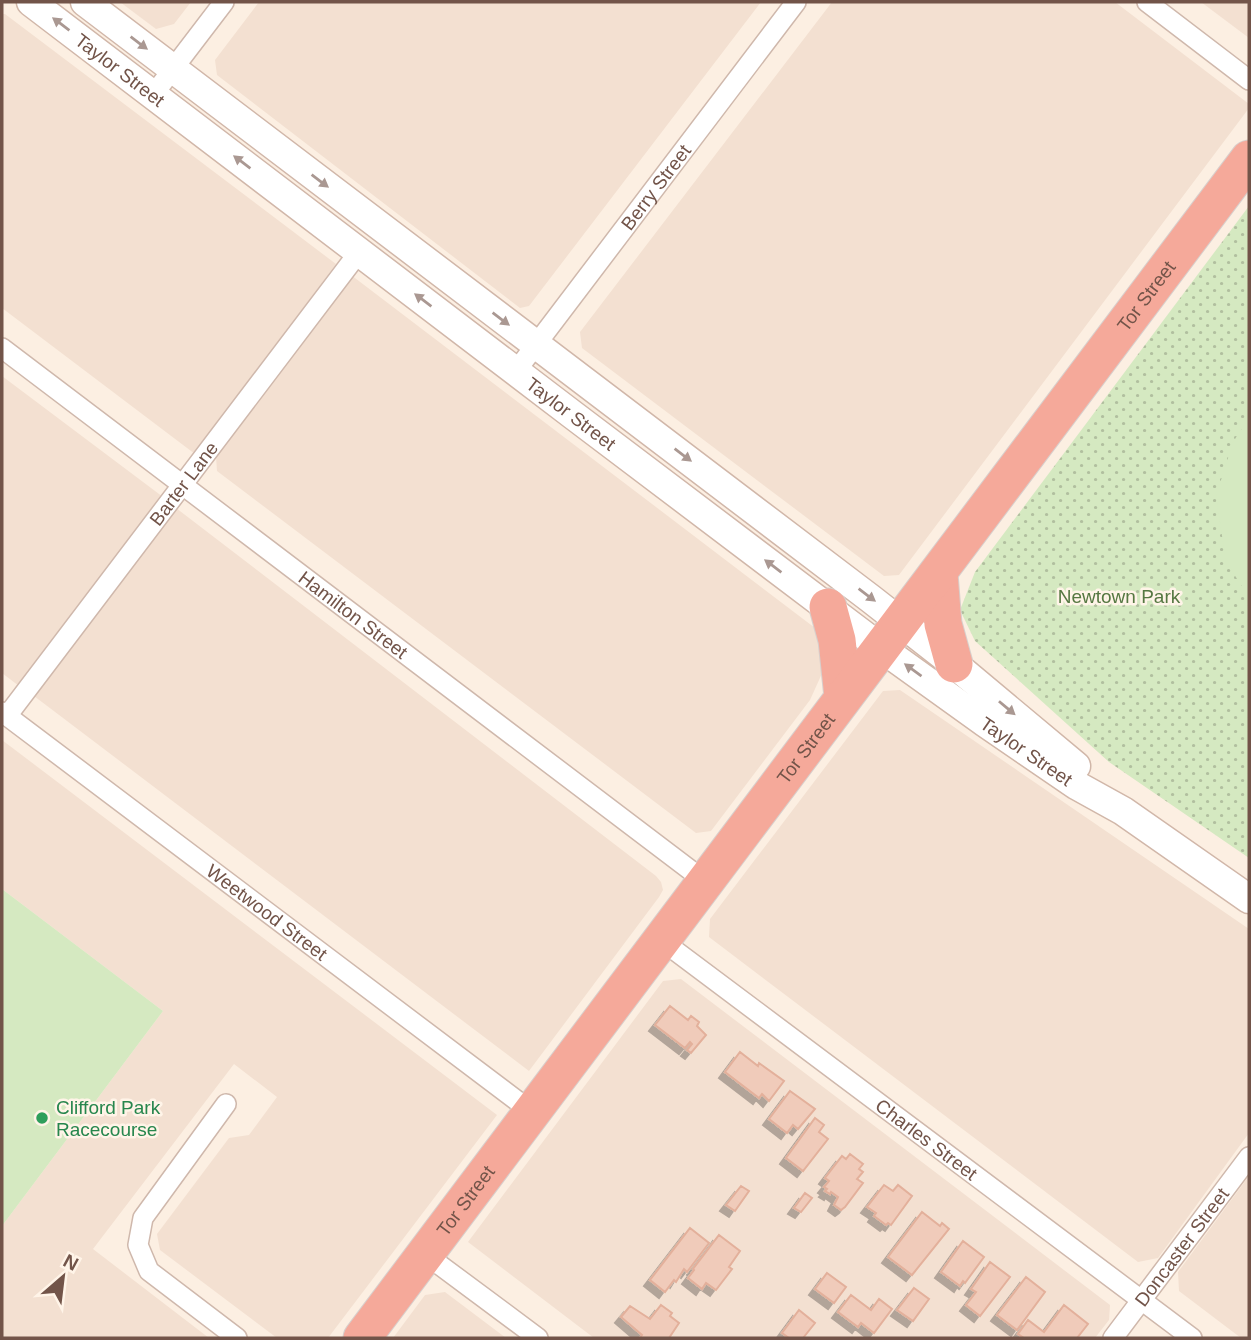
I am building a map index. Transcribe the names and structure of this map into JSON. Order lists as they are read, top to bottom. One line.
{"streets":{"highway":["Tor Street"],"main road":["Taylor Street"],"street":["Berry Street","Barter Lane","Hamilton Street","Weetwood Street","Charles Street","Doncaster Street"]},"crossings":[["Taylor Street","Berry Street"],["Taylor Street","Tor Street"],["Taylor Street","Barter Lane"],["Tor Street","Hamilton Street"],["Tor Street","Weetwood Street"],["Tor Street","Charles Street"],["Barter Lane","Hamilton Street"],["Barter Lane","Weetwood Street"],["Charles Street","Doncaster Street"]],"parks":["Newtown Park"],"places":["Clifford Park Racecourse"],"north":"top right"}
